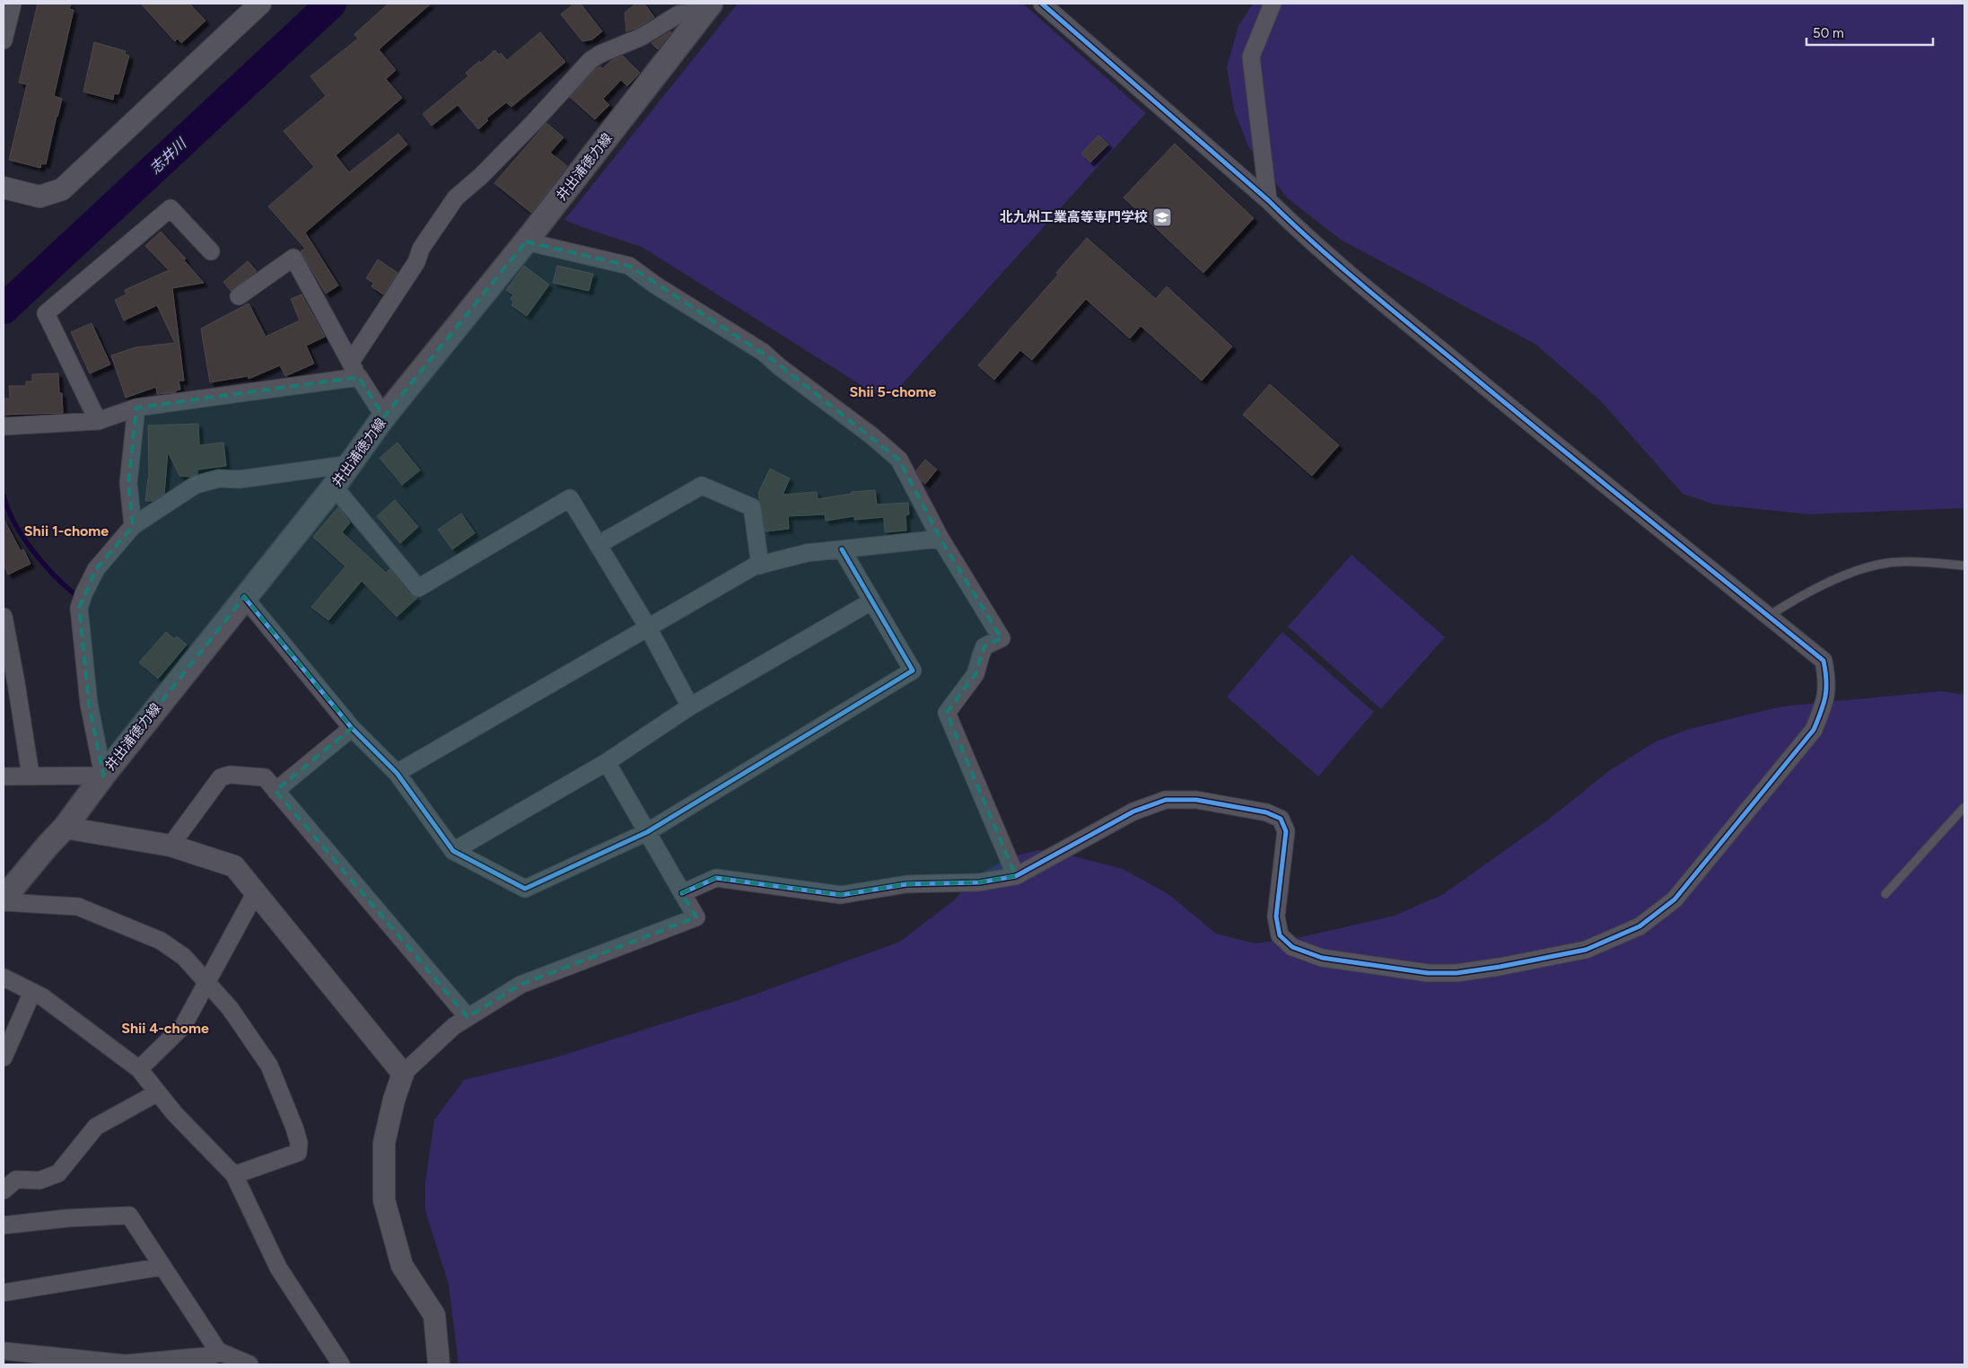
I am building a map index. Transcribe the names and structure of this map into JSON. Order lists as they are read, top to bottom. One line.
{"streets":{"main road":["井出浦徳力線"]},"districts":["Shii 5-chome","Shii 1-chome","Shii 4-chome"],"water":["志井川"],"places":{"school or university":["北九州工業高等専門学校"]},"scale_bar":"50 m"}
